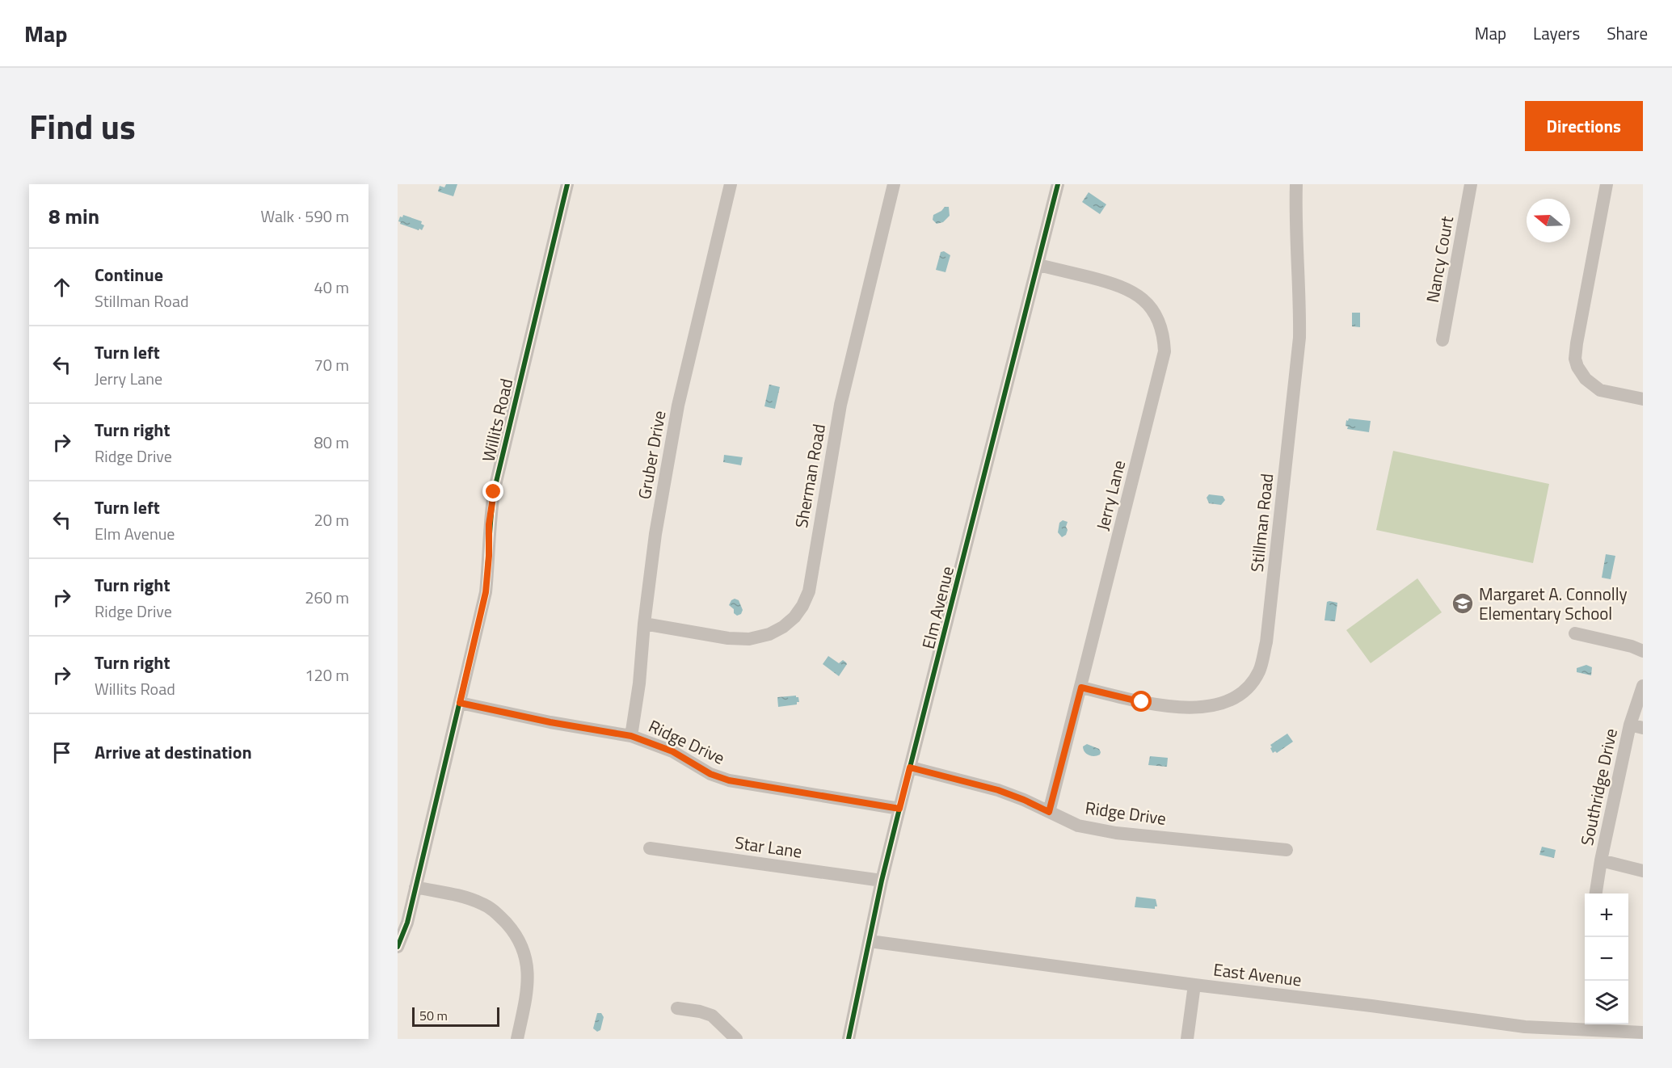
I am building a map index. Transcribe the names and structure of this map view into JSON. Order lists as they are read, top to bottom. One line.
{"streets":{"street":["Nancy Court","Willits Road","Gruber Drive","Sherman Road","Jerry Lane","Stillman Road","Elm Avenue","Ridge Drive","Southridge Drive","Star Lane","East Avenue"]},"crossings":[["Willits Road","Ridge Drive"],["Gruber Drive","Sherman Road"],["Gruber Drive","Ridge Drive"],["Jerry Lane","Stillman Road"],["Jerry Lane","Elm Avenue"],["Jerry Lane","Ridge Drive"],["Elm Avenue","Ridge Drive"],["Elm Avenue","Star Lane"],["Elm Avenue","East Avenue"]],"places":{"school or university":["Margaret A. Connolly Elementary School"]},"scale_bar":"50 m","north":"left","page":{"header":"Map","nav":["Map","Layers","Share"],"title":"Find us","buttons":"Directions","heading":["8 min","Walk · 590 m"],"list":[["Continue","Stillman Road","40 m"],["Turn left","Jerry Lane","70 m"],["Turn right","Ridge Drive","80 m"],["Turn left","Elm Avenue","20 m"],["Turn right","Ridge Drive","260 m"],["Turn right","Willits Road","120 m"],"Arrive at destination"],"map_buttons":["+","−"],"scale":"50 m"}}
